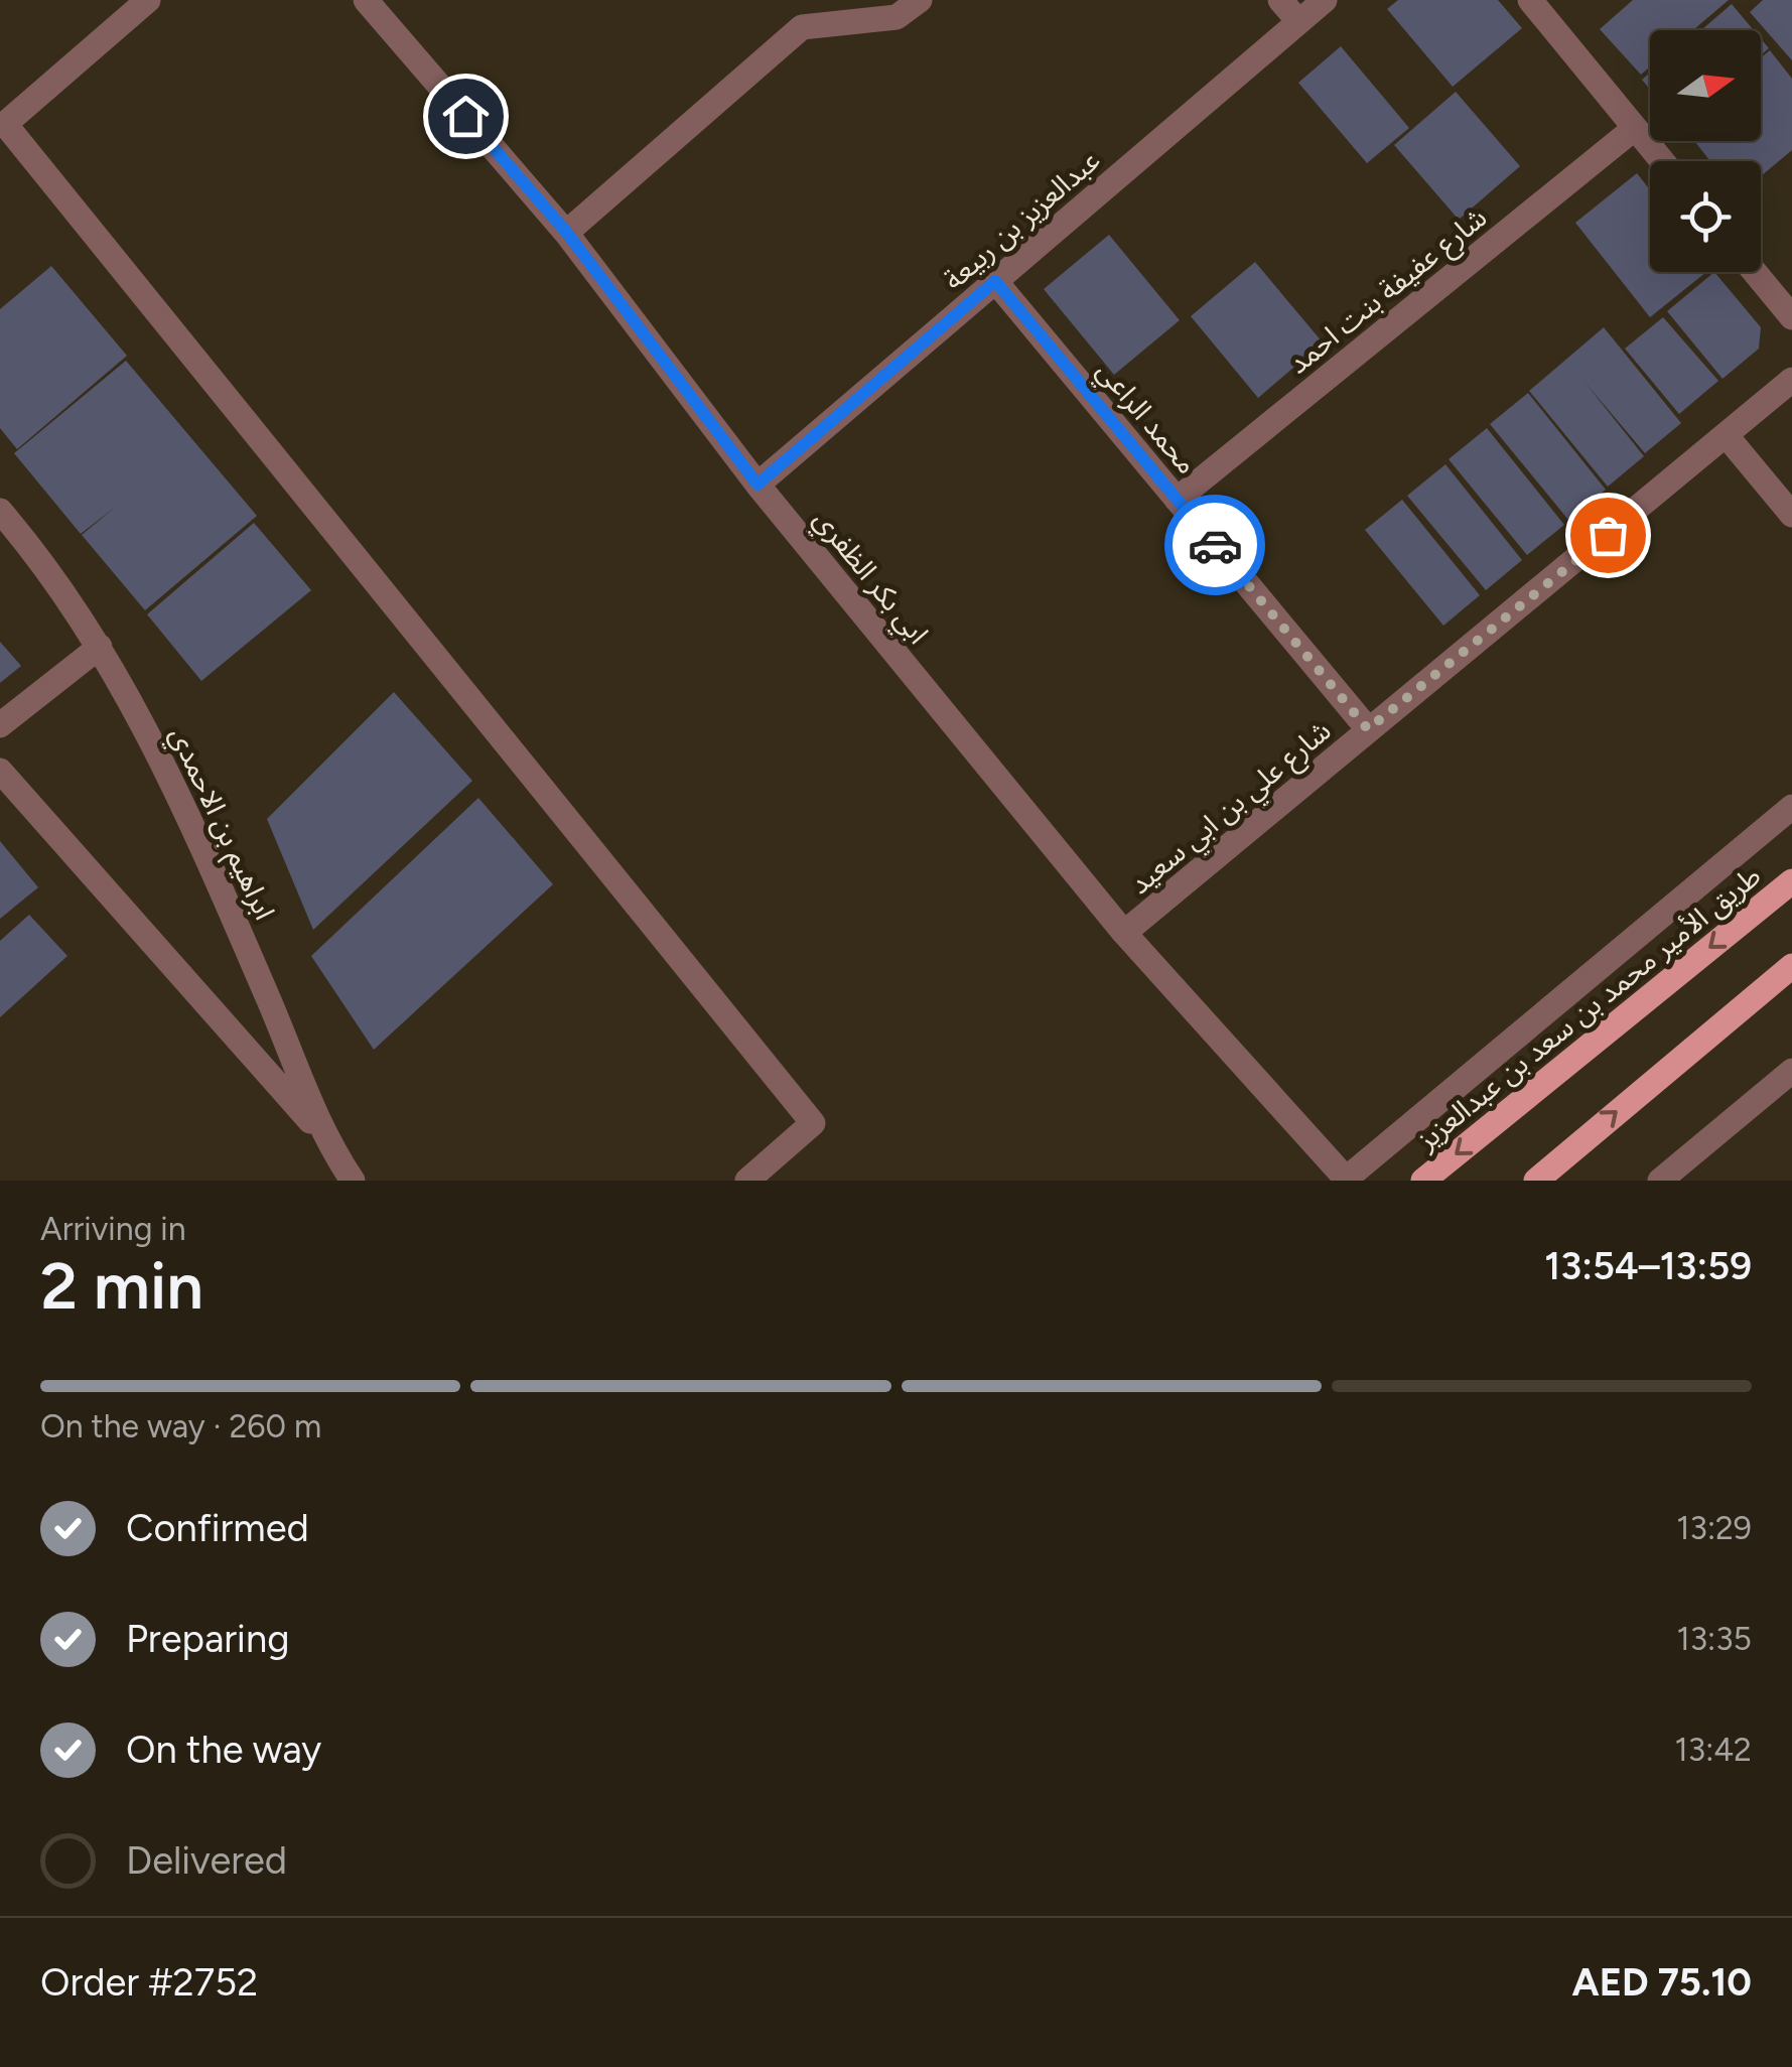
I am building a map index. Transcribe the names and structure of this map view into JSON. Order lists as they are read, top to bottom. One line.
{"streets":{"main road":["طريق الأمير محمد بن سعد بن عبدالعزيز"],"street":["عبدالعزيز بن ربيعة","شارع عفيفة بنت احمد","محمد الراعي","ابي بكر الظفري","شارع علي بن ابي سعيد","ابراهيم بن الاحمدي"]},"crossings":[["عبدالعزيز بن ربيعة","محمد الراعي"],["عبدالعزيز بن ربيعة","ابي بكر الظفري"],["شارع عفيفة بنت احمد","محمد الراعي"],["محمد الراعي","شارع علي بن ابي سعيد"],["ابي بكر الظفري","شارع علي بن ابي سعيد"]],"north":"right","page":{"heading":["2 min","Arriving in","13:54–13:59"],"panel":["Order #2752","AED 75.10"],"bar":"On the way · 260 m","list":[["Confirmed","13:29"],["Preparing","13:35"],["On the way","13:42"],"Delivered"]}}
